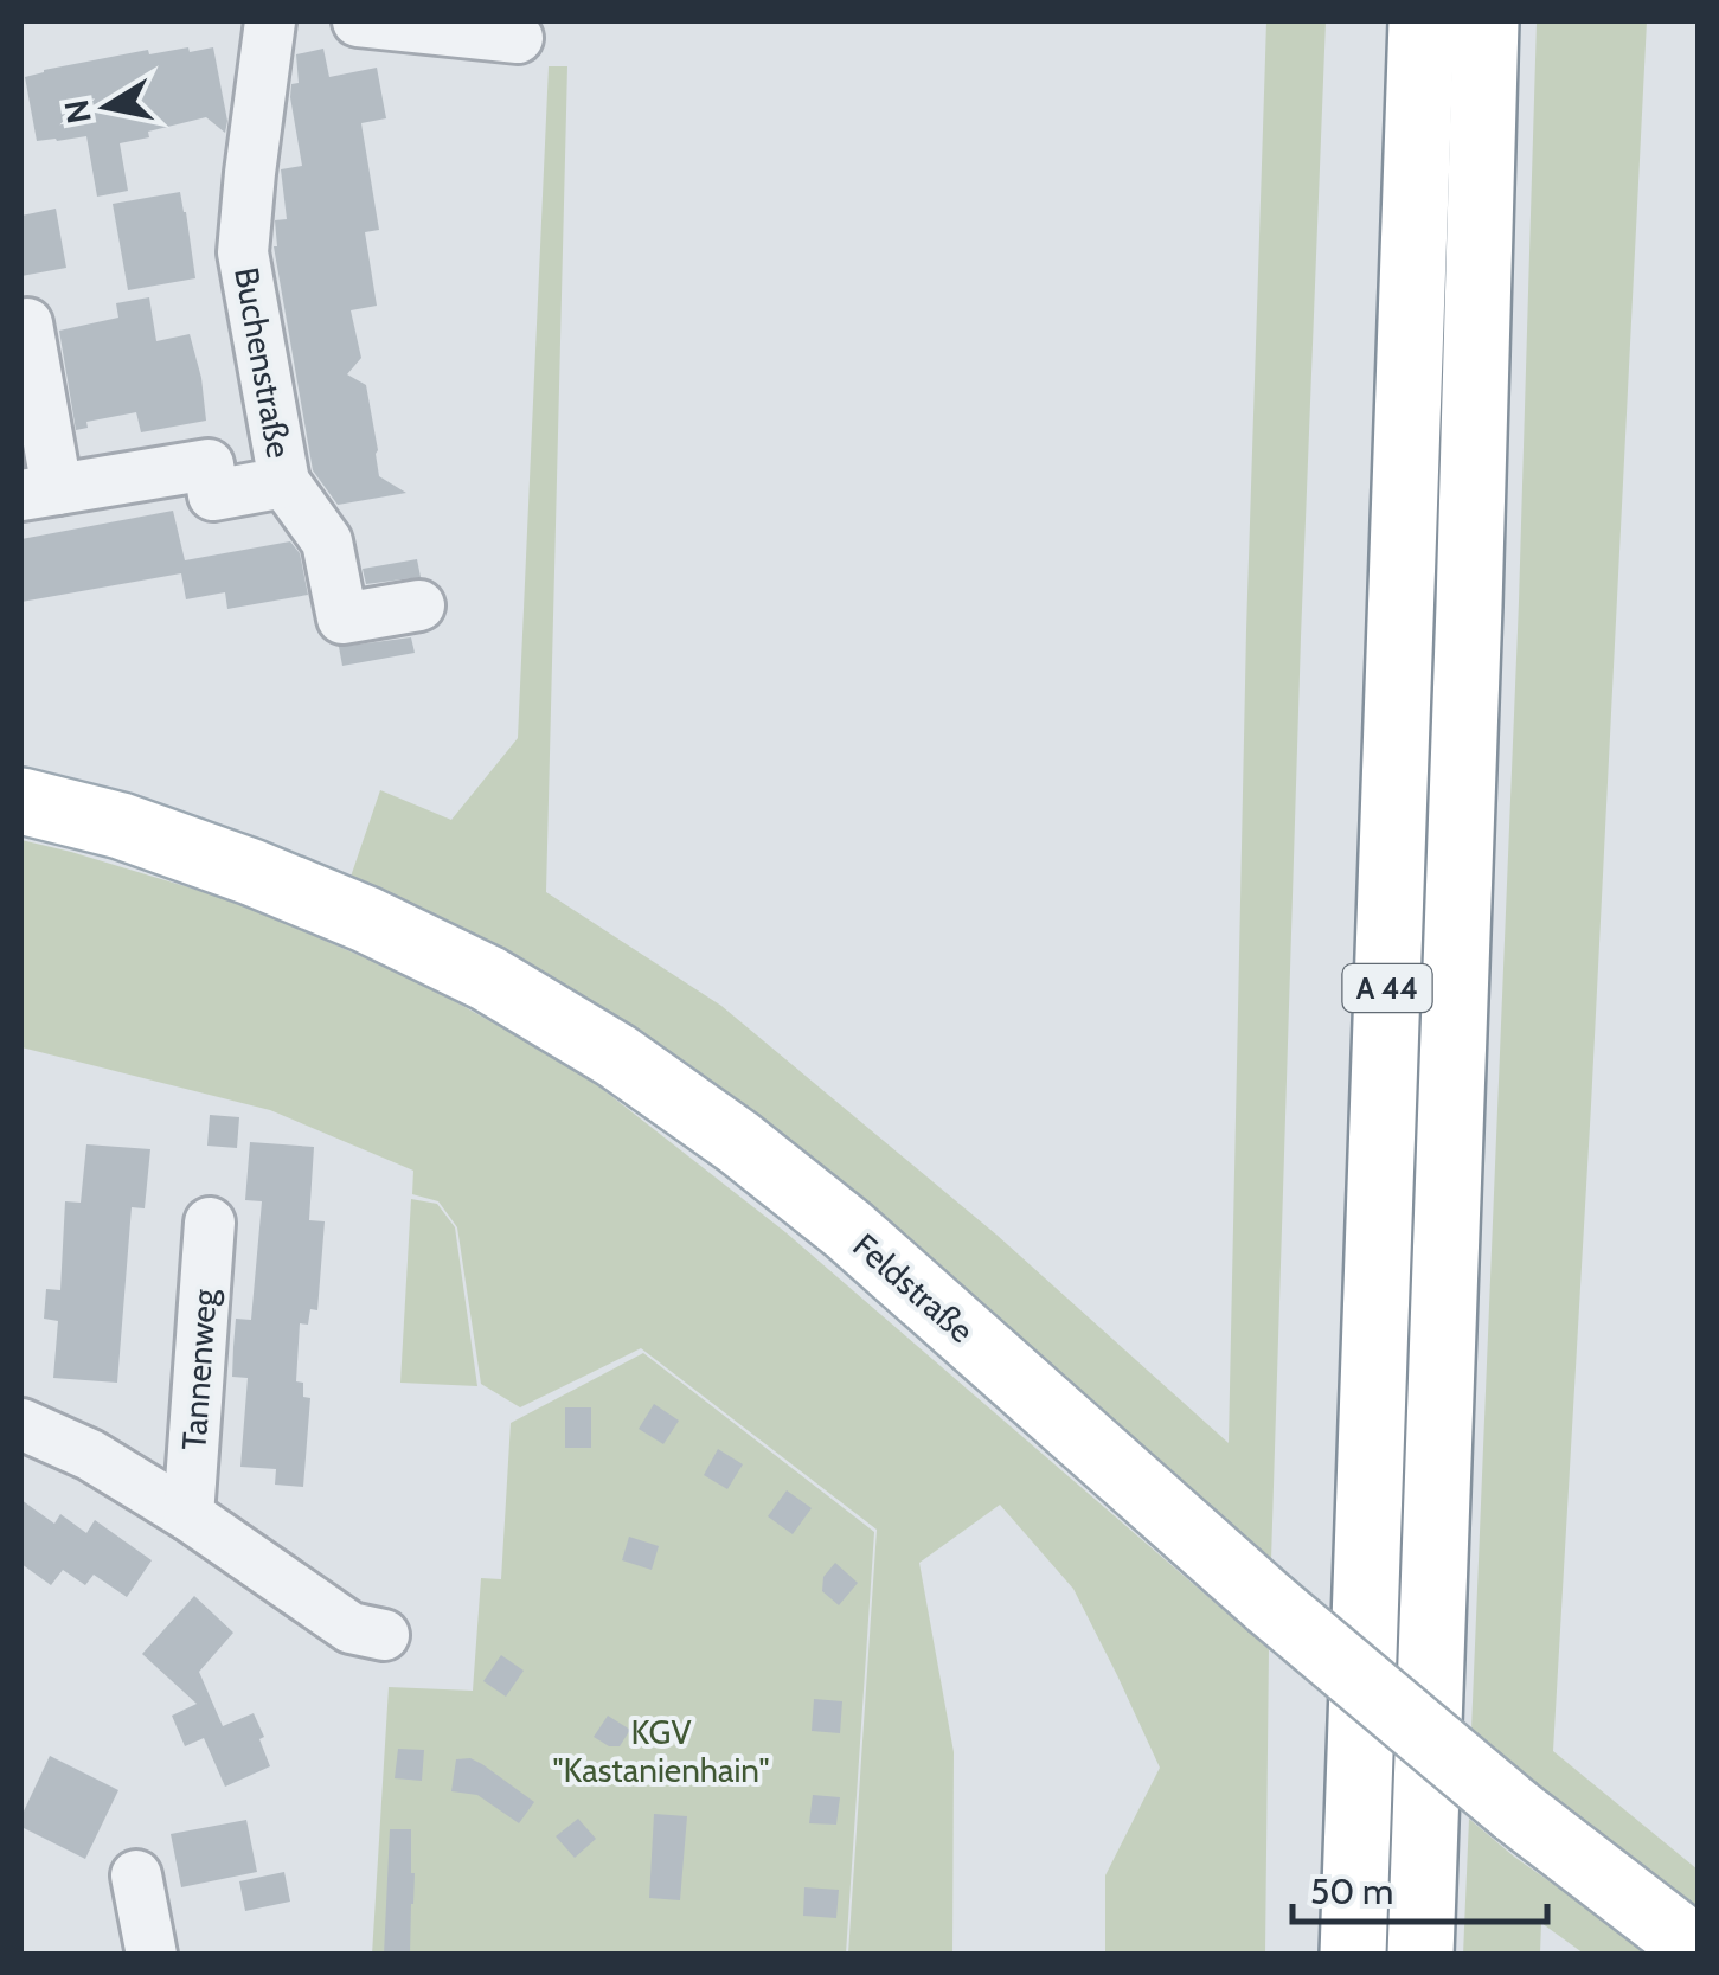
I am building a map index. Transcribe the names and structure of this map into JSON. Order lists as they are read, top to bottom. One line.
{"streets":{"main road":["A 44","Feldstraße"],"street":["Buchenstraße","Tannenweg"]},"parks":["KGV \"Kastanienhain\""],"scale_bar":"50 m","north":"left"}
